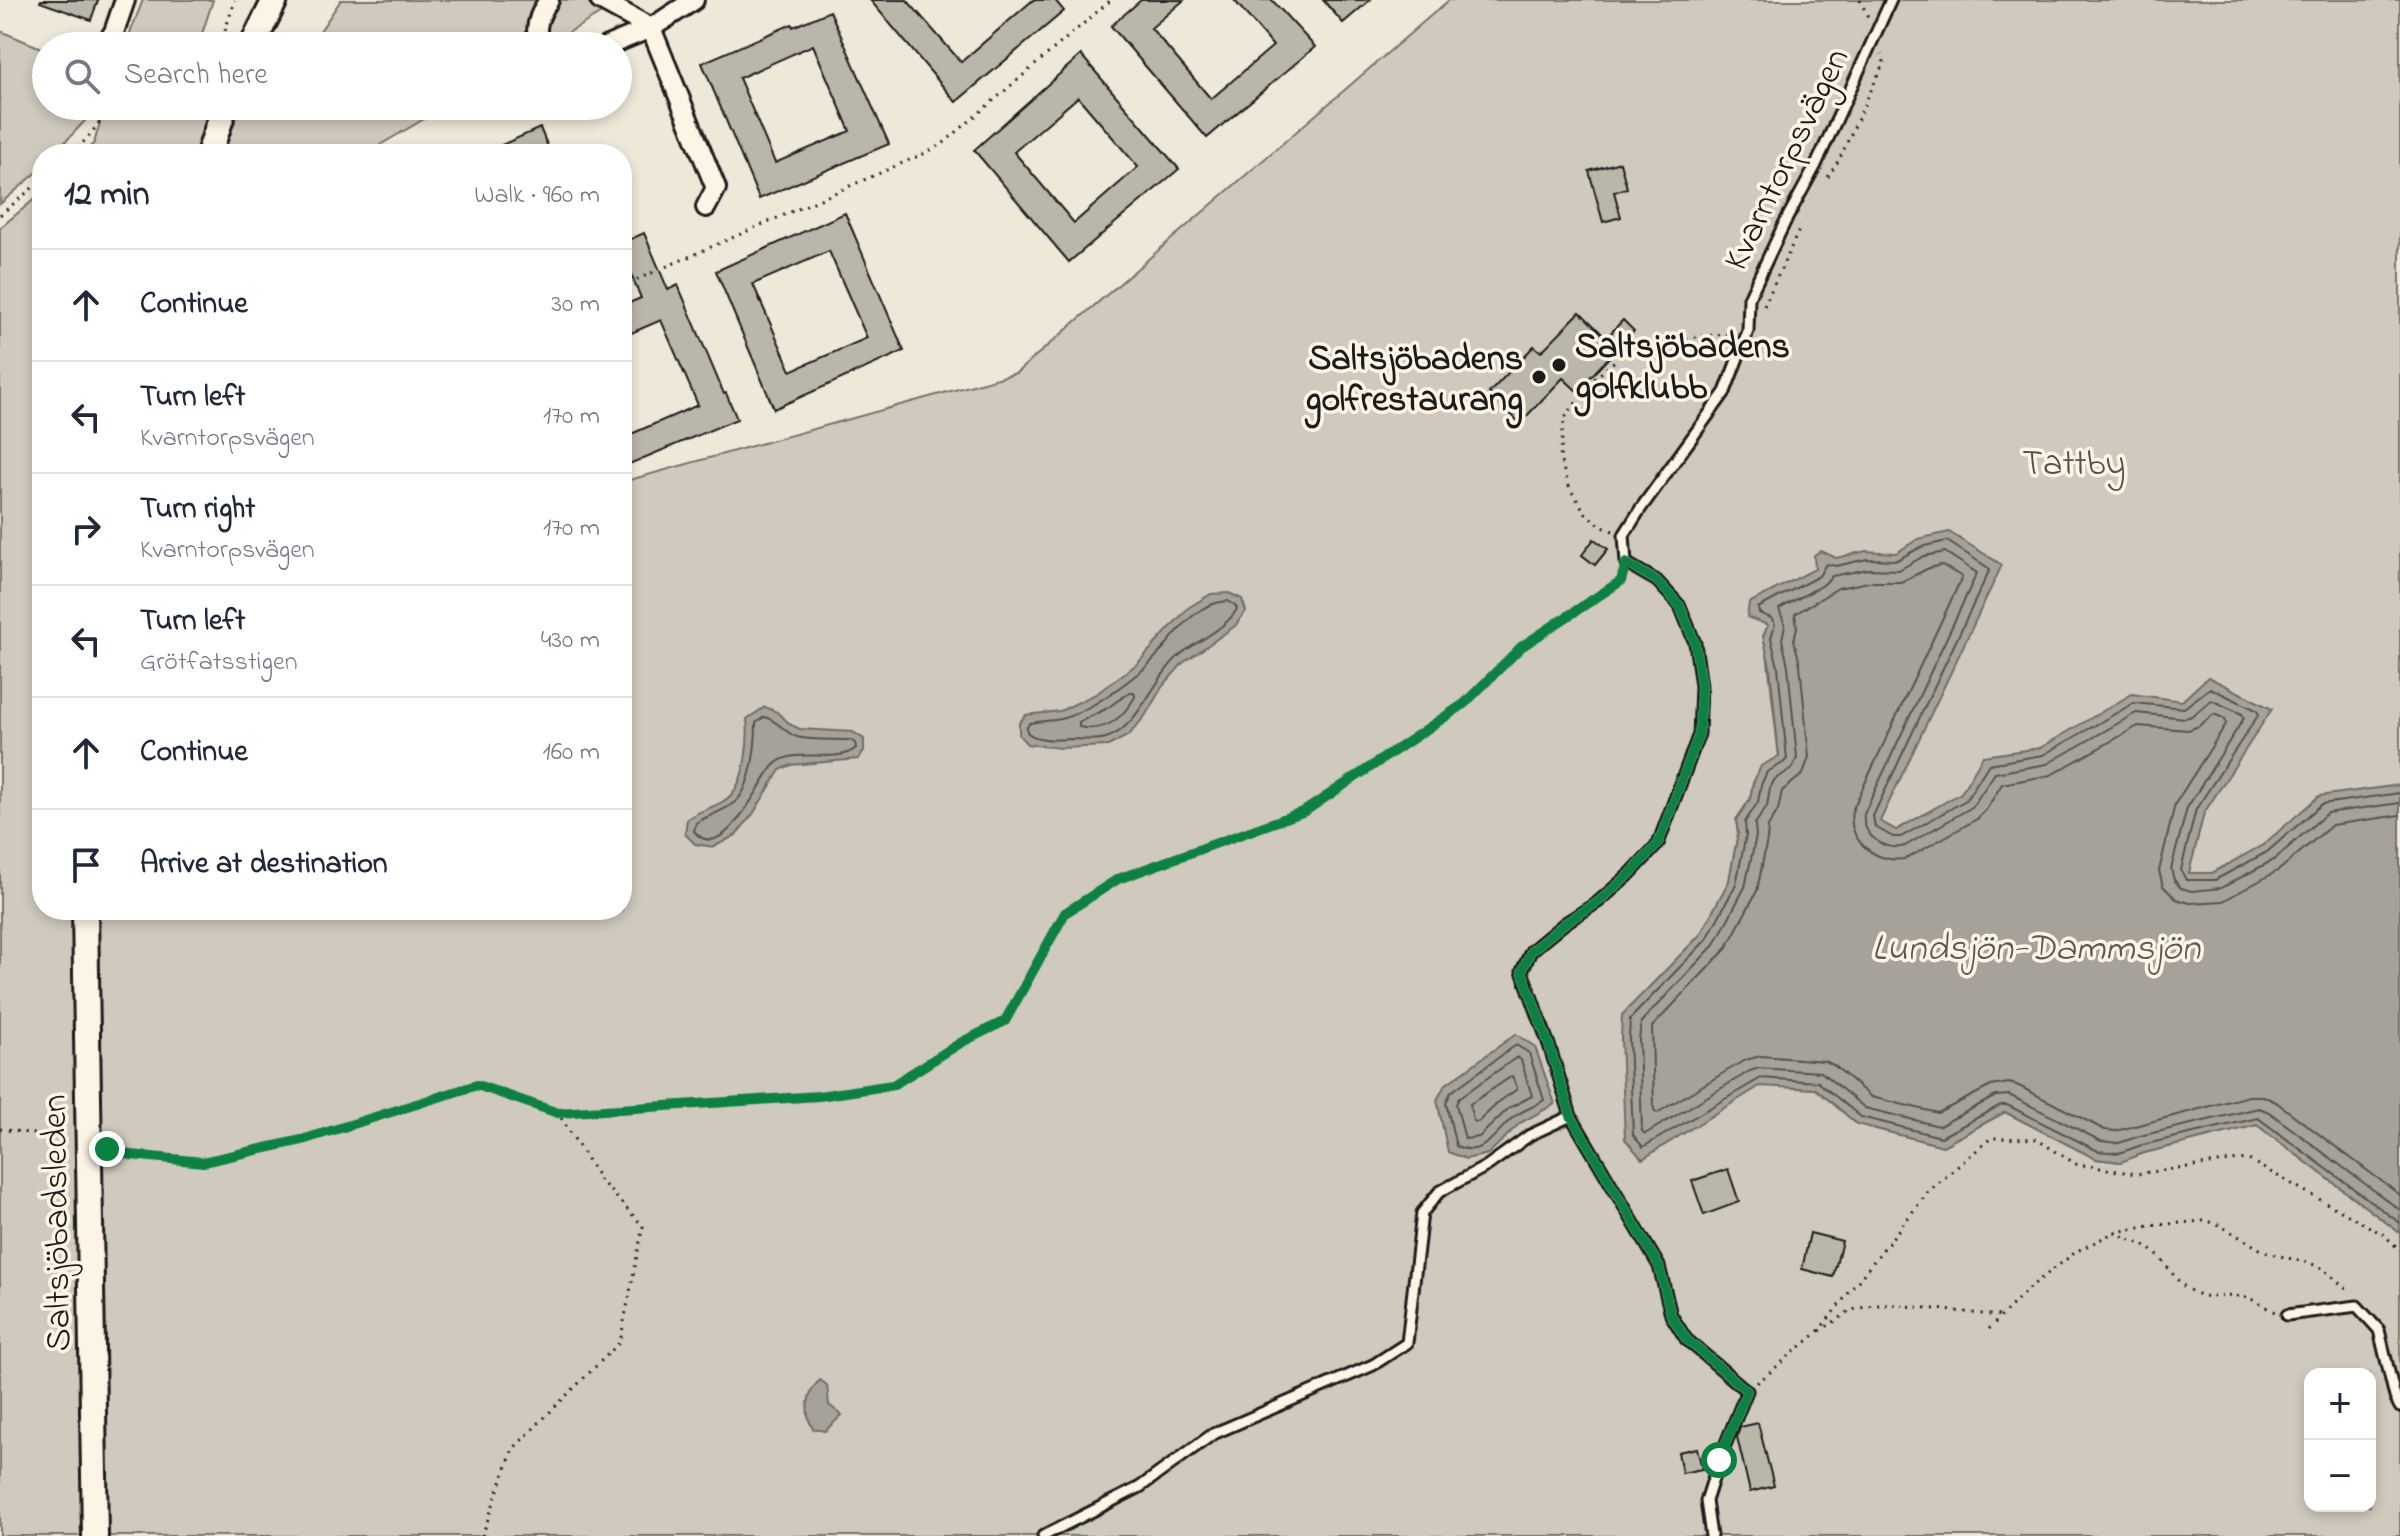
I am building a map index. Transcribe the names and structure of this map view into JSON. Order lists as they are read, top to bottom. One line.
{"streets":{"main road":["Saltsjöbadsleden"],"lane":["Kvarntorpsvägen"]},"water":["Lundsjön-Dammsjön"],"parks":["Tattby"],"places":["Saltsjöbadens golfklubb","Saltsjöbadens golfrestaurang"],"page":{"search":"Search here","heading":["12 min","Walk · 960 m"],"list":[["Continue","30 m"],["Turn left","Kvarntorpsvägen","170 m"],["Turn right","Kvarntorpsvägen","170 m"],["Turn left","Grötfatsstigen","430 m"],["Continue","160 m"],"Arrive at destination"],"map_buttons":["+","−"]}}
